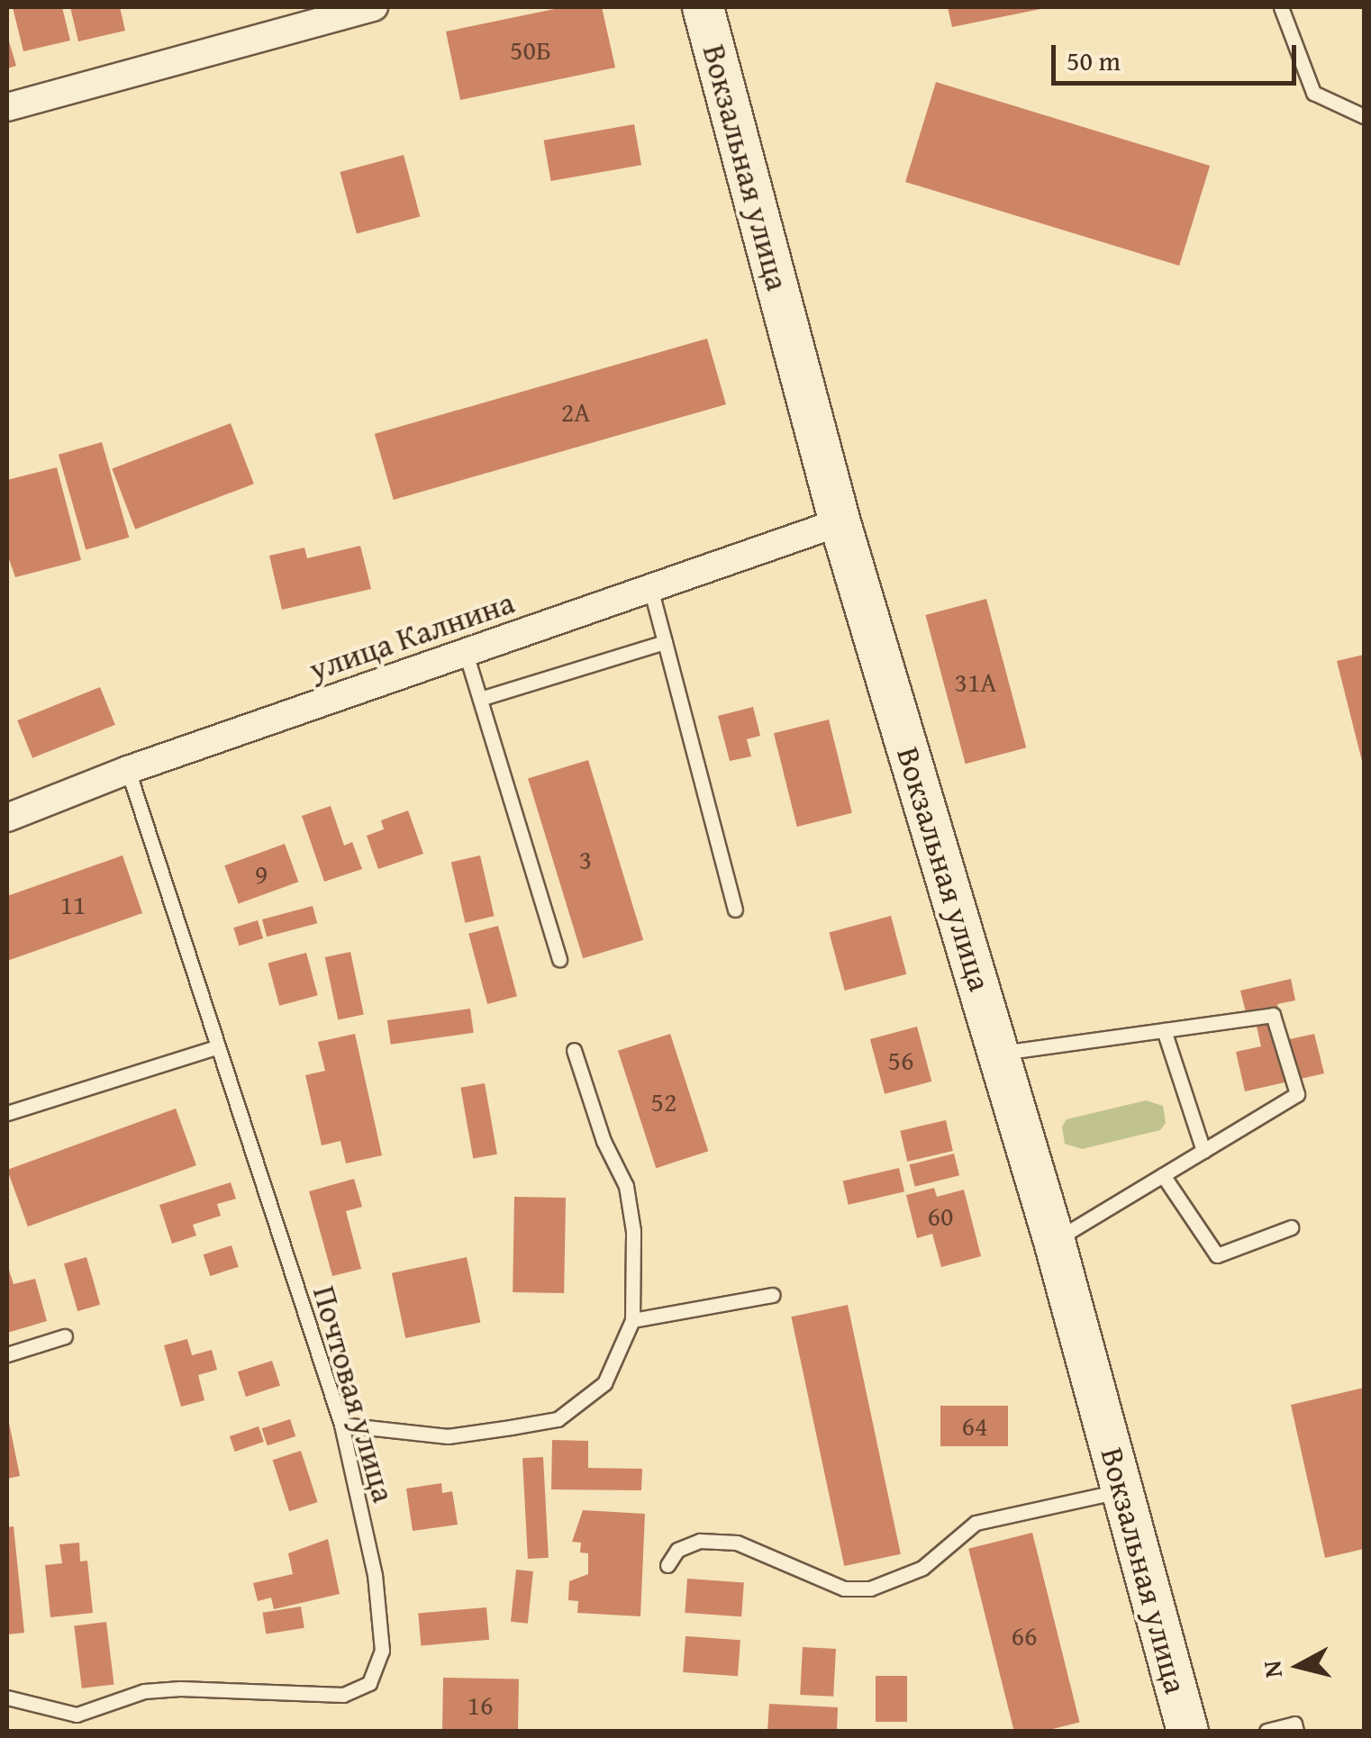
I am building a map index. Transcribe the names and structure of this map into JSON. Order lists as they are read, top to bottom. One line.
{"streets":{"main road":["Вокзальная улица"],"street":["улица Калнина"],"lane":["Почтовая улица"]},"crossings":[["Вокзальная улица","улица Калнина"],["улица Калнина","Почтовая улица"]],"house_numbers":["50Б","2А","31А","3","9","11","56","52","60","64","66","16"],"scale_bar":"50 m","north":"left"}
